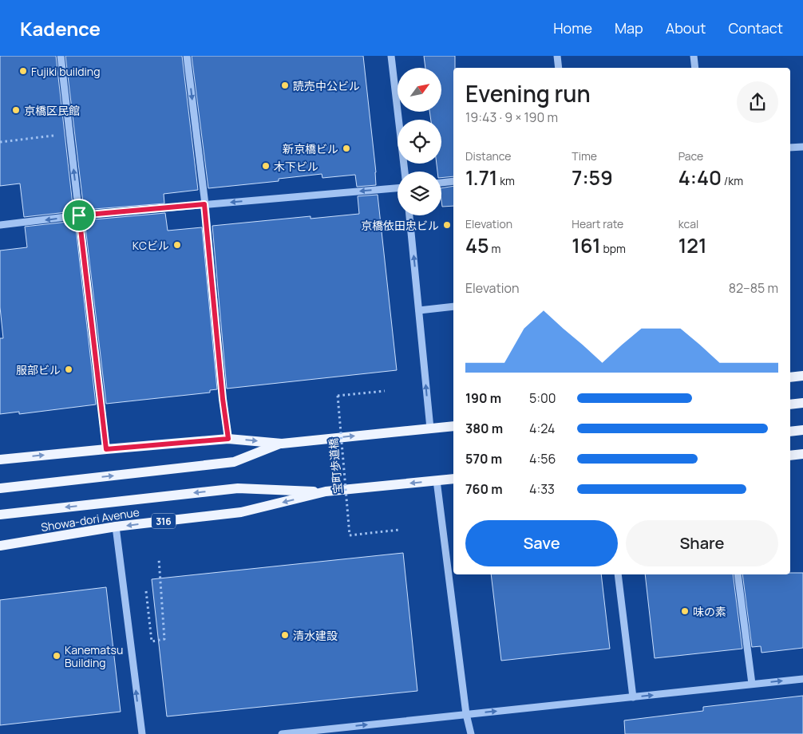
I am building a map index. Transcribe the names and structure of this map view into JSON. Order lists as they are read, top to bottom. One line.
{"streets":{"main road":["Showa-dori Avenue","316"],"path":["宝町歩道橋"]},"places":["Fujiki building","読売中公ビル","京橋区民館","新京橋ビル","木下ビル","京橋依田忠ビル","KCビル","服部ビル","味の素","清水建設","Kanematsu Building"],"north":"top right","page":{"header":"Kadence","nav":["Home","Map","About","Contact"],"heading":["Evening run","19:43 · 9 × 190 m"],"stats":[["Distance","1.71 km"],["Time","7:59"],["Pace","4:40 /km"],["Elevation","45 m"],["Heart rate","161 bpm"],["kcal","121"]],"chart":["Elevation","82–85 m"],"list":[{"name":"190 m","note":"5:00"},{"name":"380 m","note":"4:24"},{"name":"570 m","note":"4:56"},{"name":"760 m","note":"4:33"}],"buttons":["Save","Share"]}}
